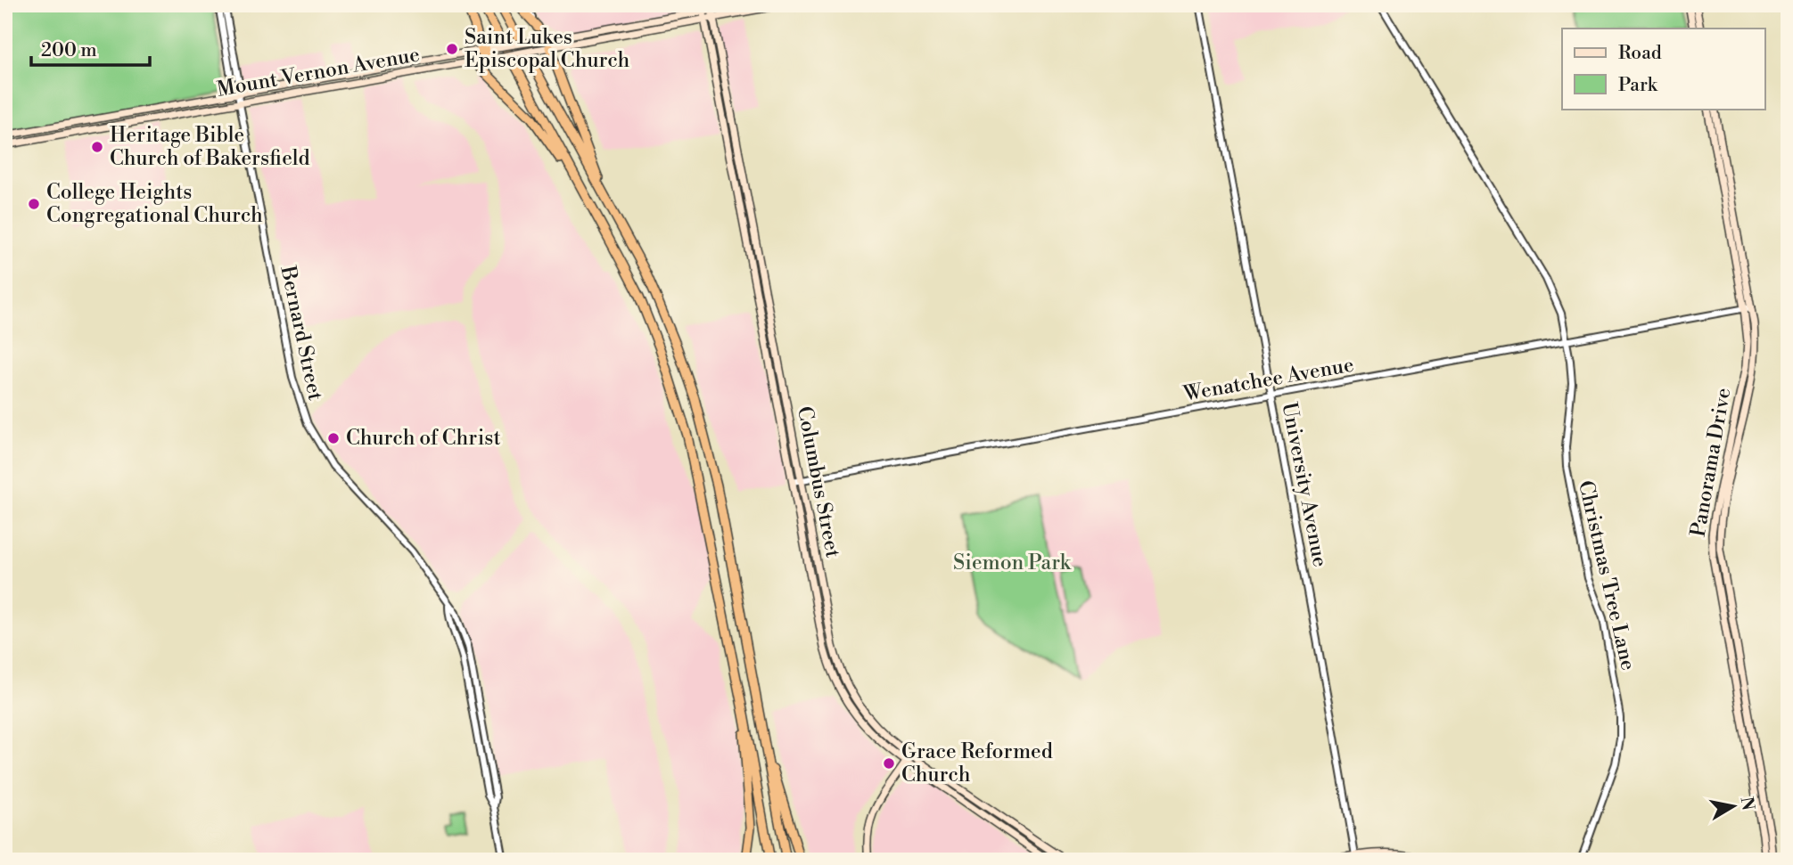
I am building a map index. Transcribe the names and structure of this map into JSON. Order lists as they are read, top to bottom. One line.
{"streets":{"main road":["Mount Vernon Avenue","Panorama Drive","Columbus Street"],"street":["Bernard Street","Wenatchee Avenue","University Avenue","Christmas Tree Lane"]},"crossings":[["Mount Vernon Avenue","Bernard Street"],["Mount Vernon Avenue","Columbus Street"],["Wenatchee Avenue","Panorama Drive"],["Wenatchee Avenue","Columbus Street"],["Wenatchee Avenue","University Avenue"],["Wenatchee Avenue","Christmas Tree Lane"]],"parks":["Siemon Park"],"places":["Saint Lukes Episcopal Church","Heritage Bible Church of Bakersfield","College Heights Congregational Church","Church of Christ","Grace Reformed Church"],"legend":["Road","Park"],"scale_bar":"200 m","north":"right"}
